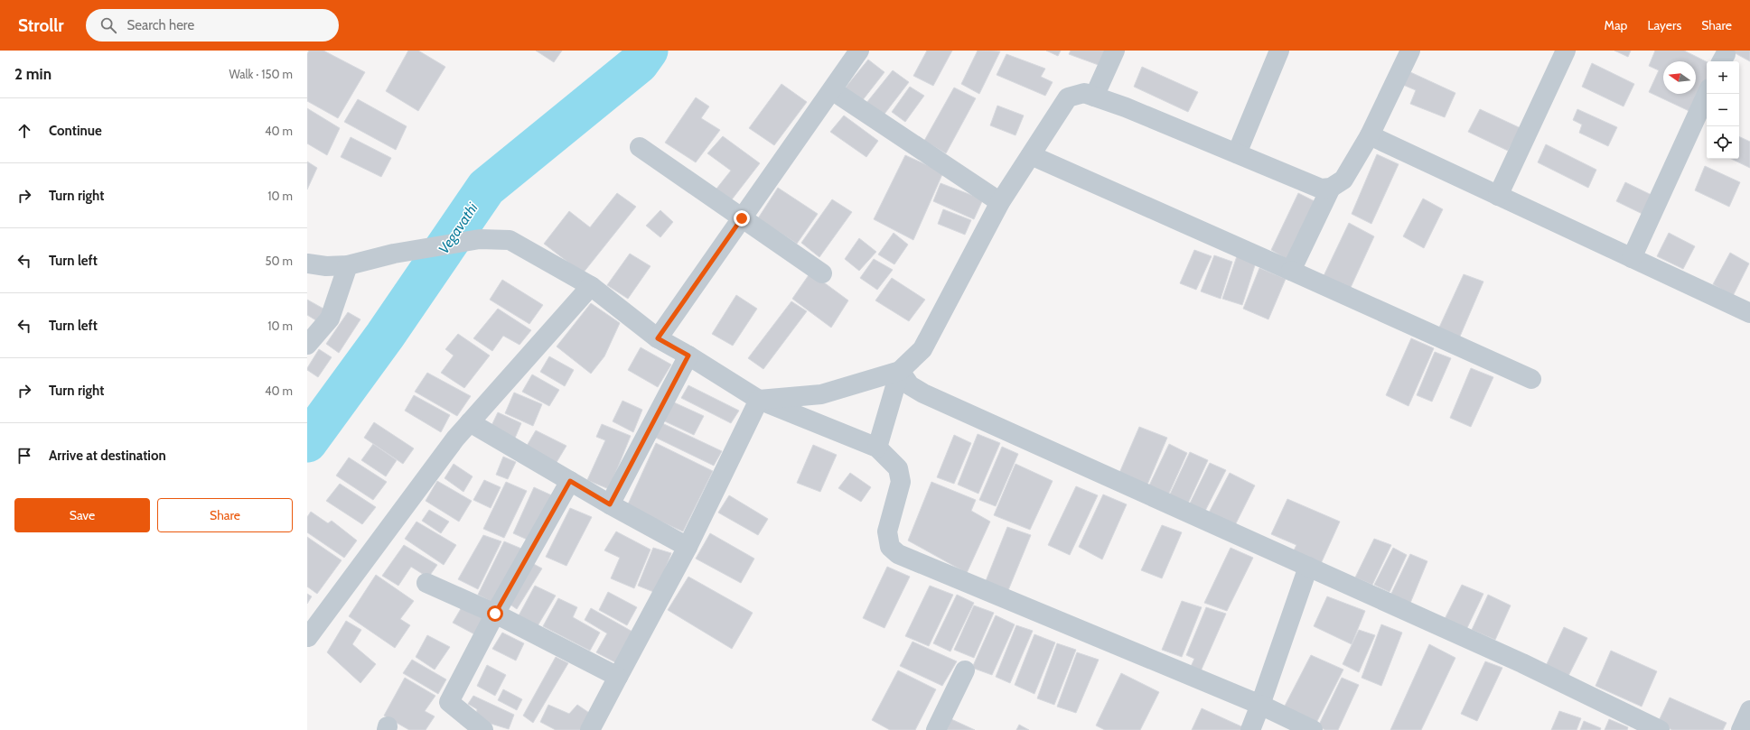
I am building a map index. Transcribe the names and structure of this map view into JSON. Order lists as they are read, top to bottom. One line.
{"water":["Vegavathi"],"north":"left","page":{"header":"Strollr","search":"Search here","nav":["Map","Layers","Share"],"heading":["2 min","Walk · 150 m"],"map_buttons":["+","−"],"list":[["Continue","40 m"],["Turn right","10 m"],["Turn left","50 m"],["Turn left","10 m"],["Turn right","40 m"],"Arrive at destination"],"buttons":["Save","Share"]}}
